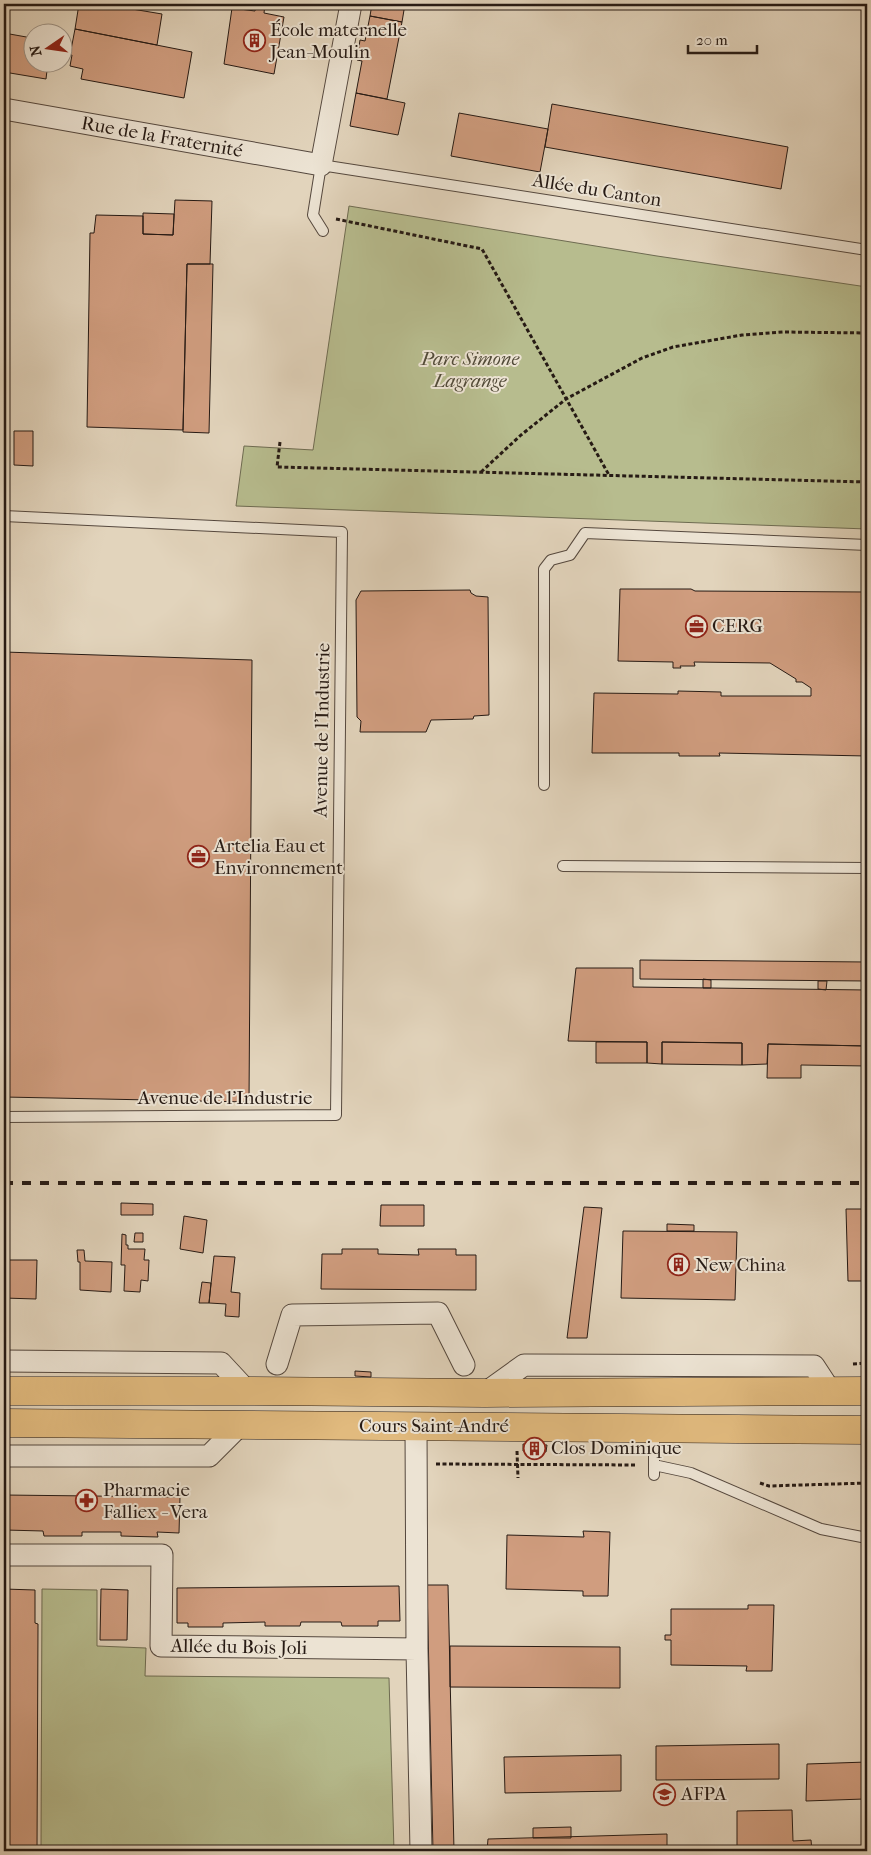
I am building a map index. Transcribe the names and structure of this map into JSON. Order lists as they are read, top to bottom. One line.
{"streets":{"main road":["Cours Saint-André"],"street":["Rue de la Fraternité","Allée du Bois Joli"],"lane":["Allée du Canton","Avenue de l'Industrie"]},"crossings":[["Rue de la Fraternité","Allée du Canton"]],"parks":["Parc Simone Lagrange"],"places":{"building":["École maternelle Jean-Moulin","New China","Clos Dominique"],"office":["CERG","Artelia Eau et Environnement"],"pharmacy":["Pharmacie Falliex - Vera"],"school or university":["AFPA"]},"scale_bar":"20 m","north":"left"}
